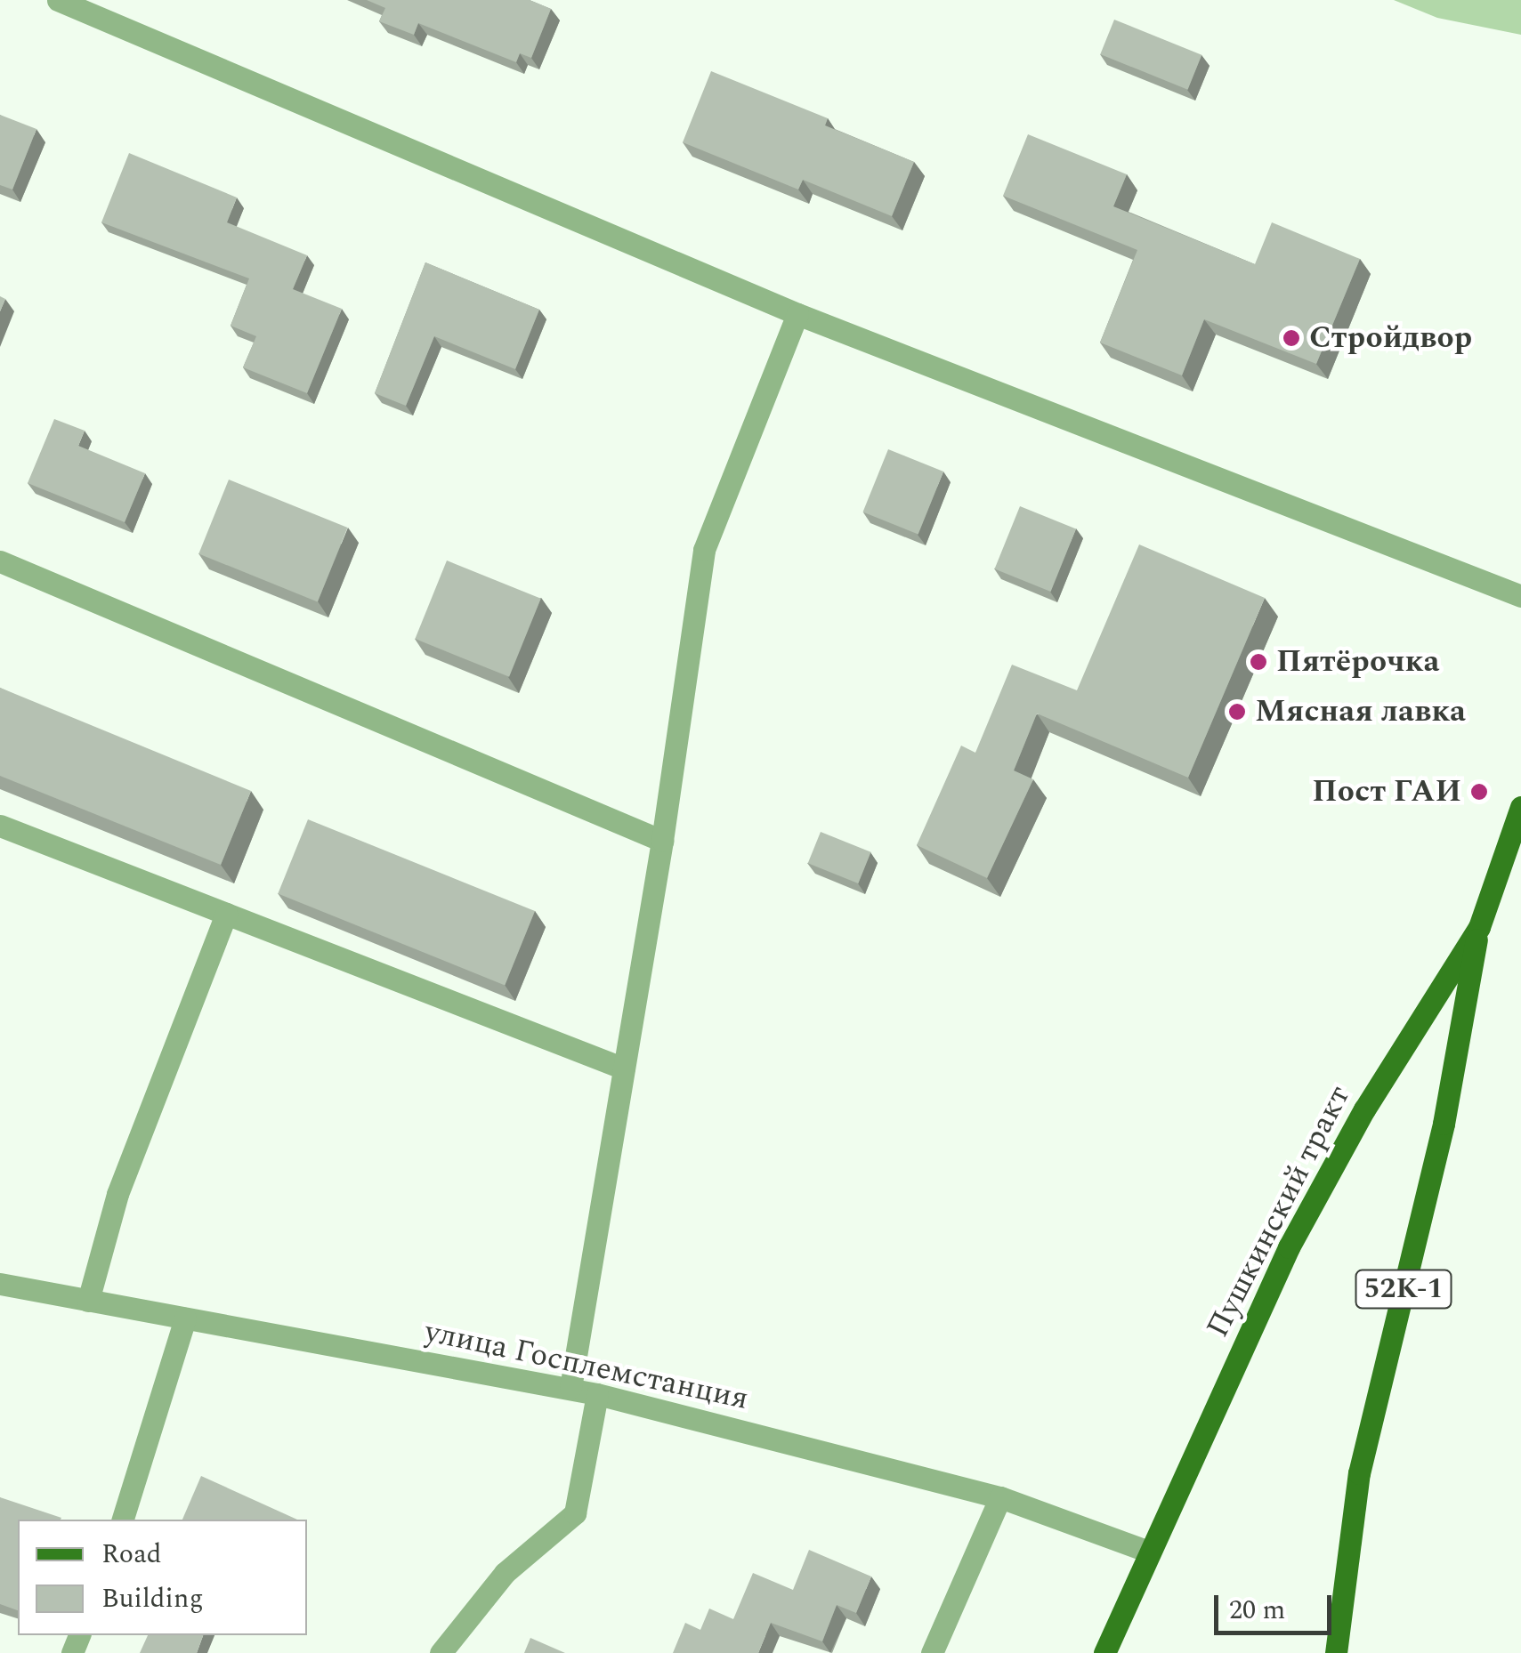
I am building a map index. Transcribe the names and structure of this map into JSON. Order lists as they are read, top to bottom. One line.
{"streets":{"main road":["Пушкинский тракт","52К-1"],"street":["улица Госплемстанция"]},"crossings":[["Пушкинский тракт","52К-1"],["Пушкинский тракт","улица Госплемстанция"]],"places":["Стройдвор","Пятёрочка","Мясная лавка","Пост ГАИ"],"legend":["Road","Building"],"scale_bar":"20 m"}
